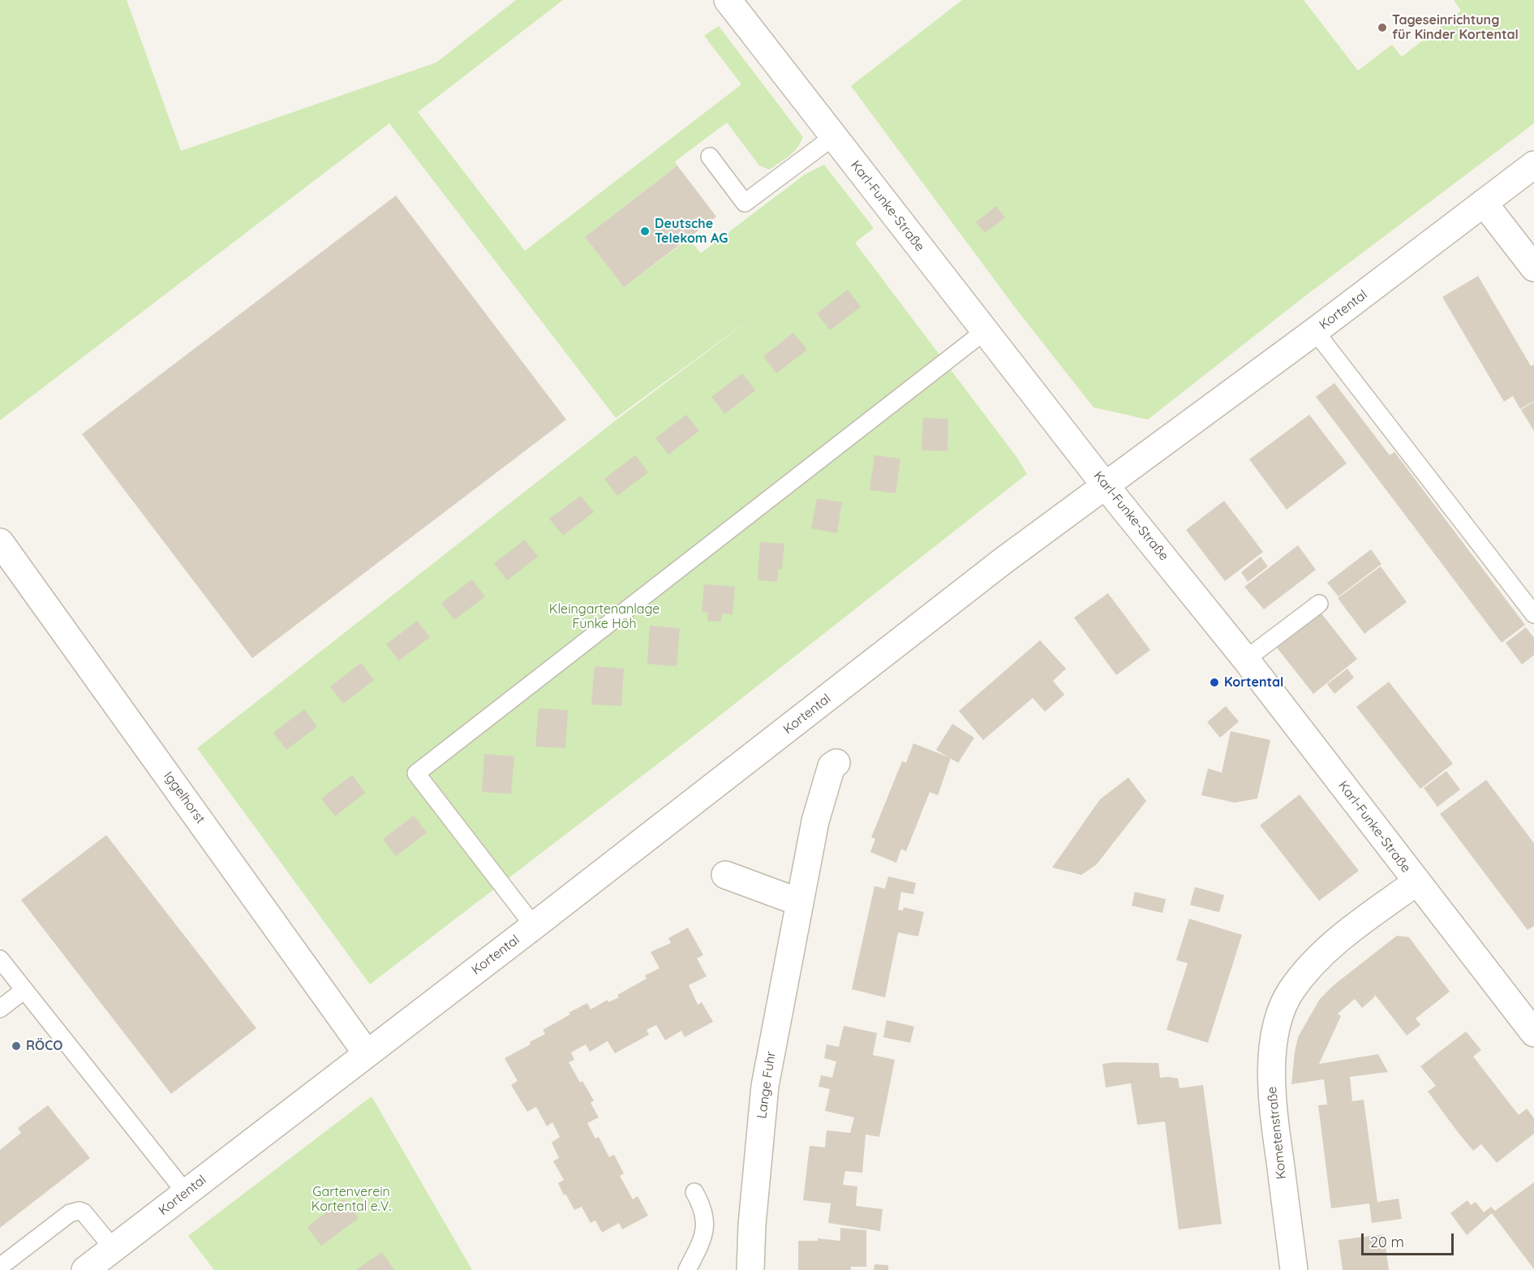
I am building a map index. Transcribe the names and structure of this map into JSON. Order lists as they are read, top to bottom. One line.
{"streets":{"street":["Karl-Funke-Straße","Kortental","Iggelhorst","Lange Fuhr","Kometenstraße"]},"crossings":[["Karl-Funke-Straße","Kortental"],["Karl-Funke-Straße","Kometenstraße"],["Kortental","Iggelhorst"]],"parks":["Kleingartenanlage Funke Höh","Gartenverein Kortental e.V."],"places":["Tageseinrichtung für Kinder Kortental","Deutsche Telekom AG","Kortental","RÖCO"],"scale_bar":"20 m"}
